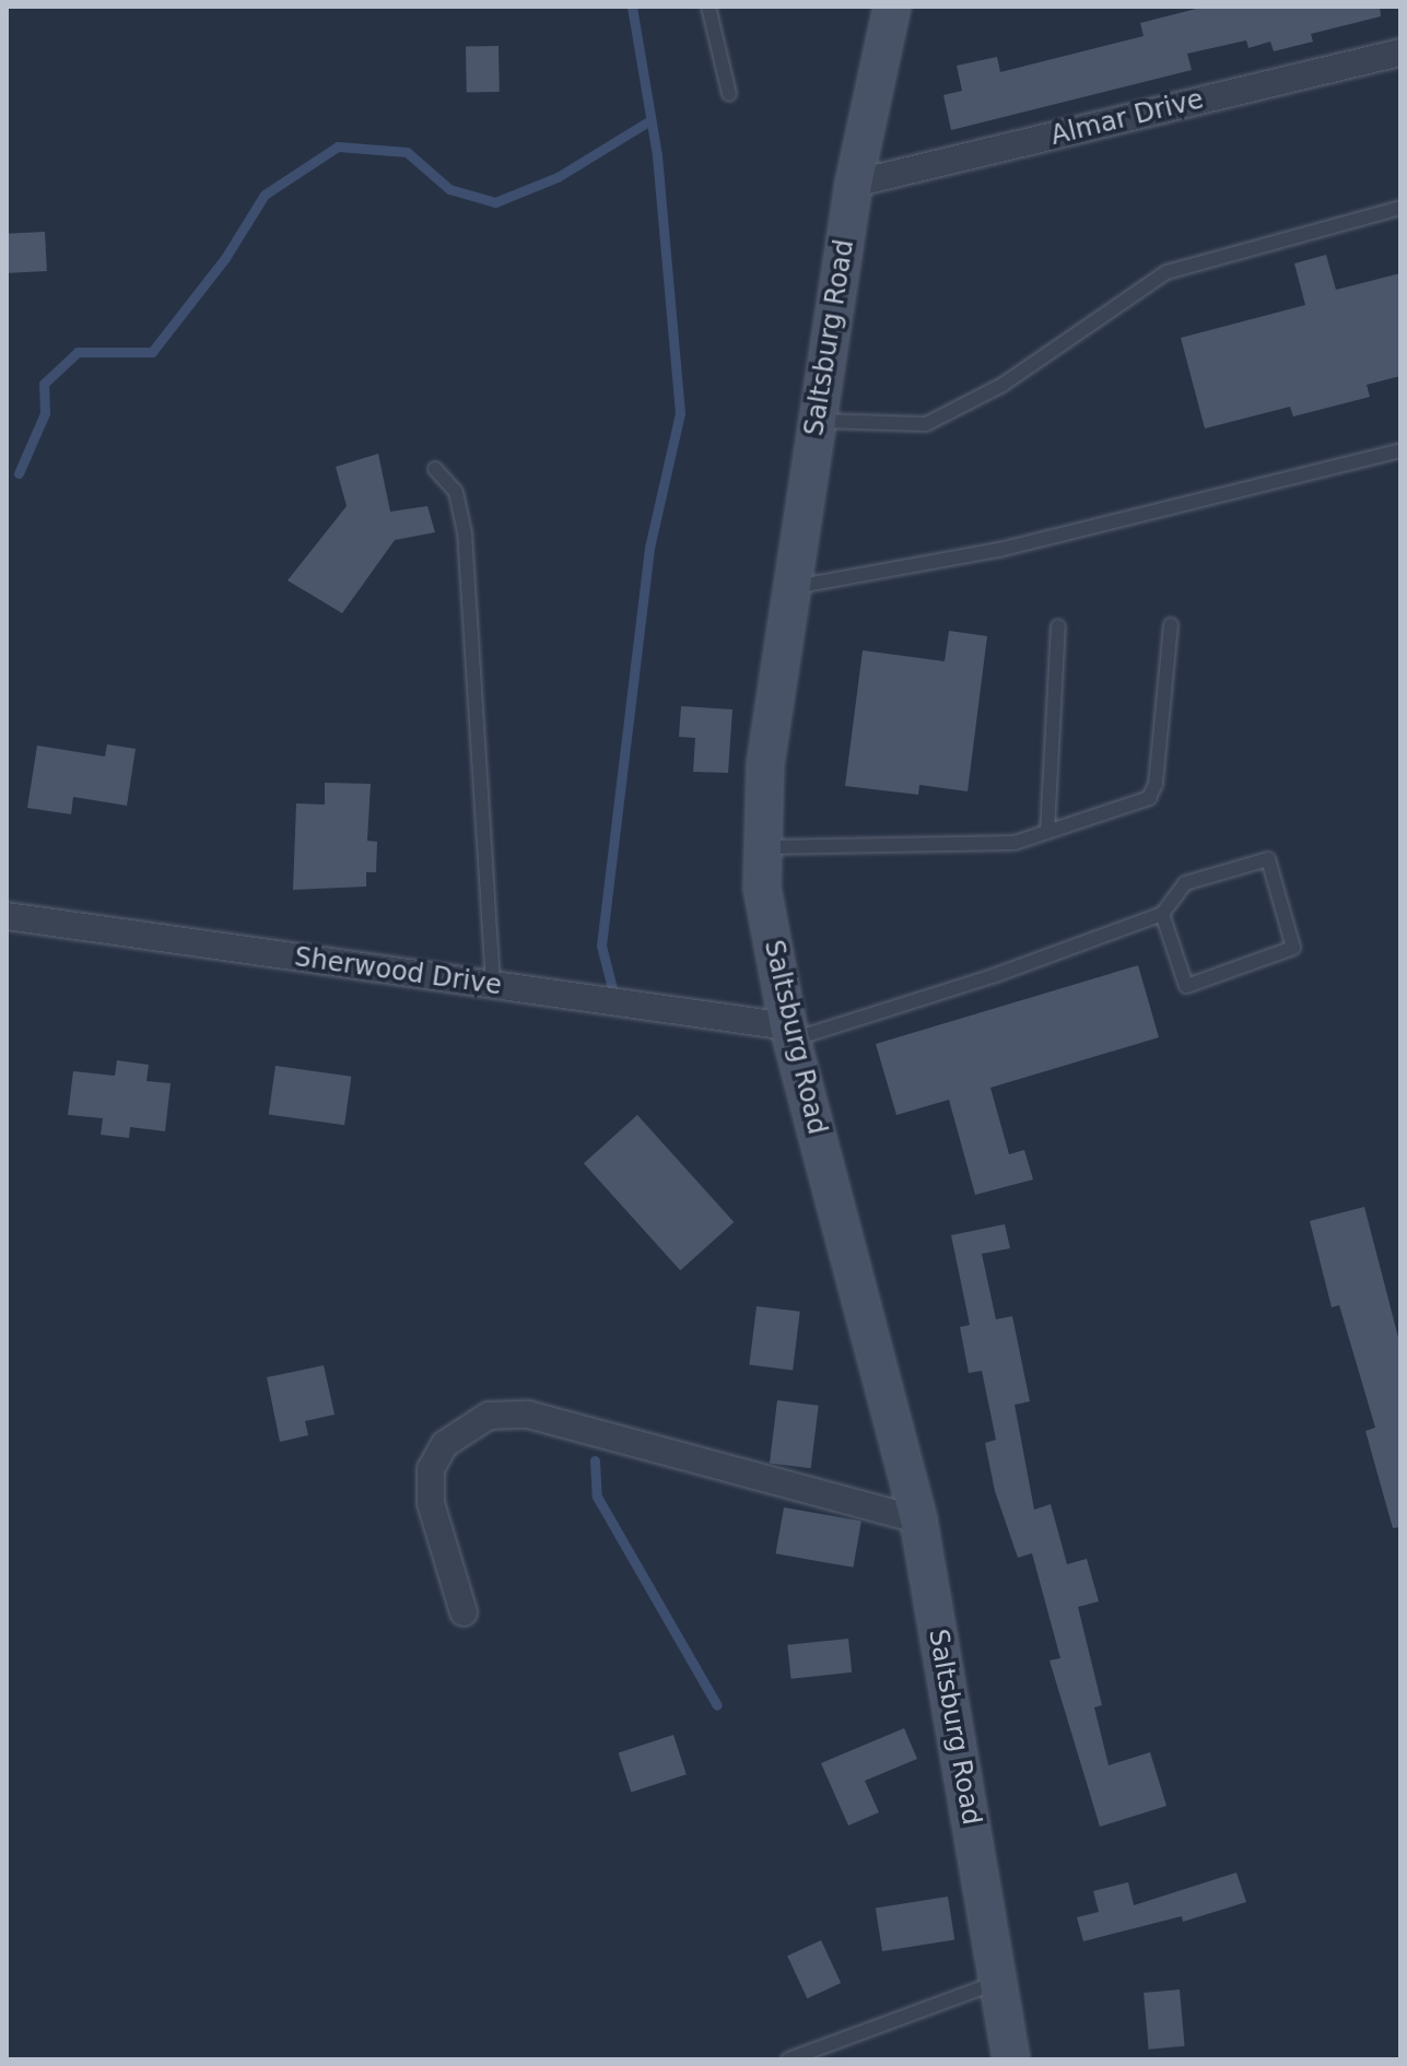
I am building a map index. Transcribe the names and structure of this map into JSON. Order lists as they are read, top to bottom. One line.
{"streets":{"main road":["Saltsburg Road"],"street":["Almar Drive","Sherwood Drive"]},"crossings":[["Almar Drive","Saltsburg Road"],["Saltsburg Road","Sherwood Drive"]]}
